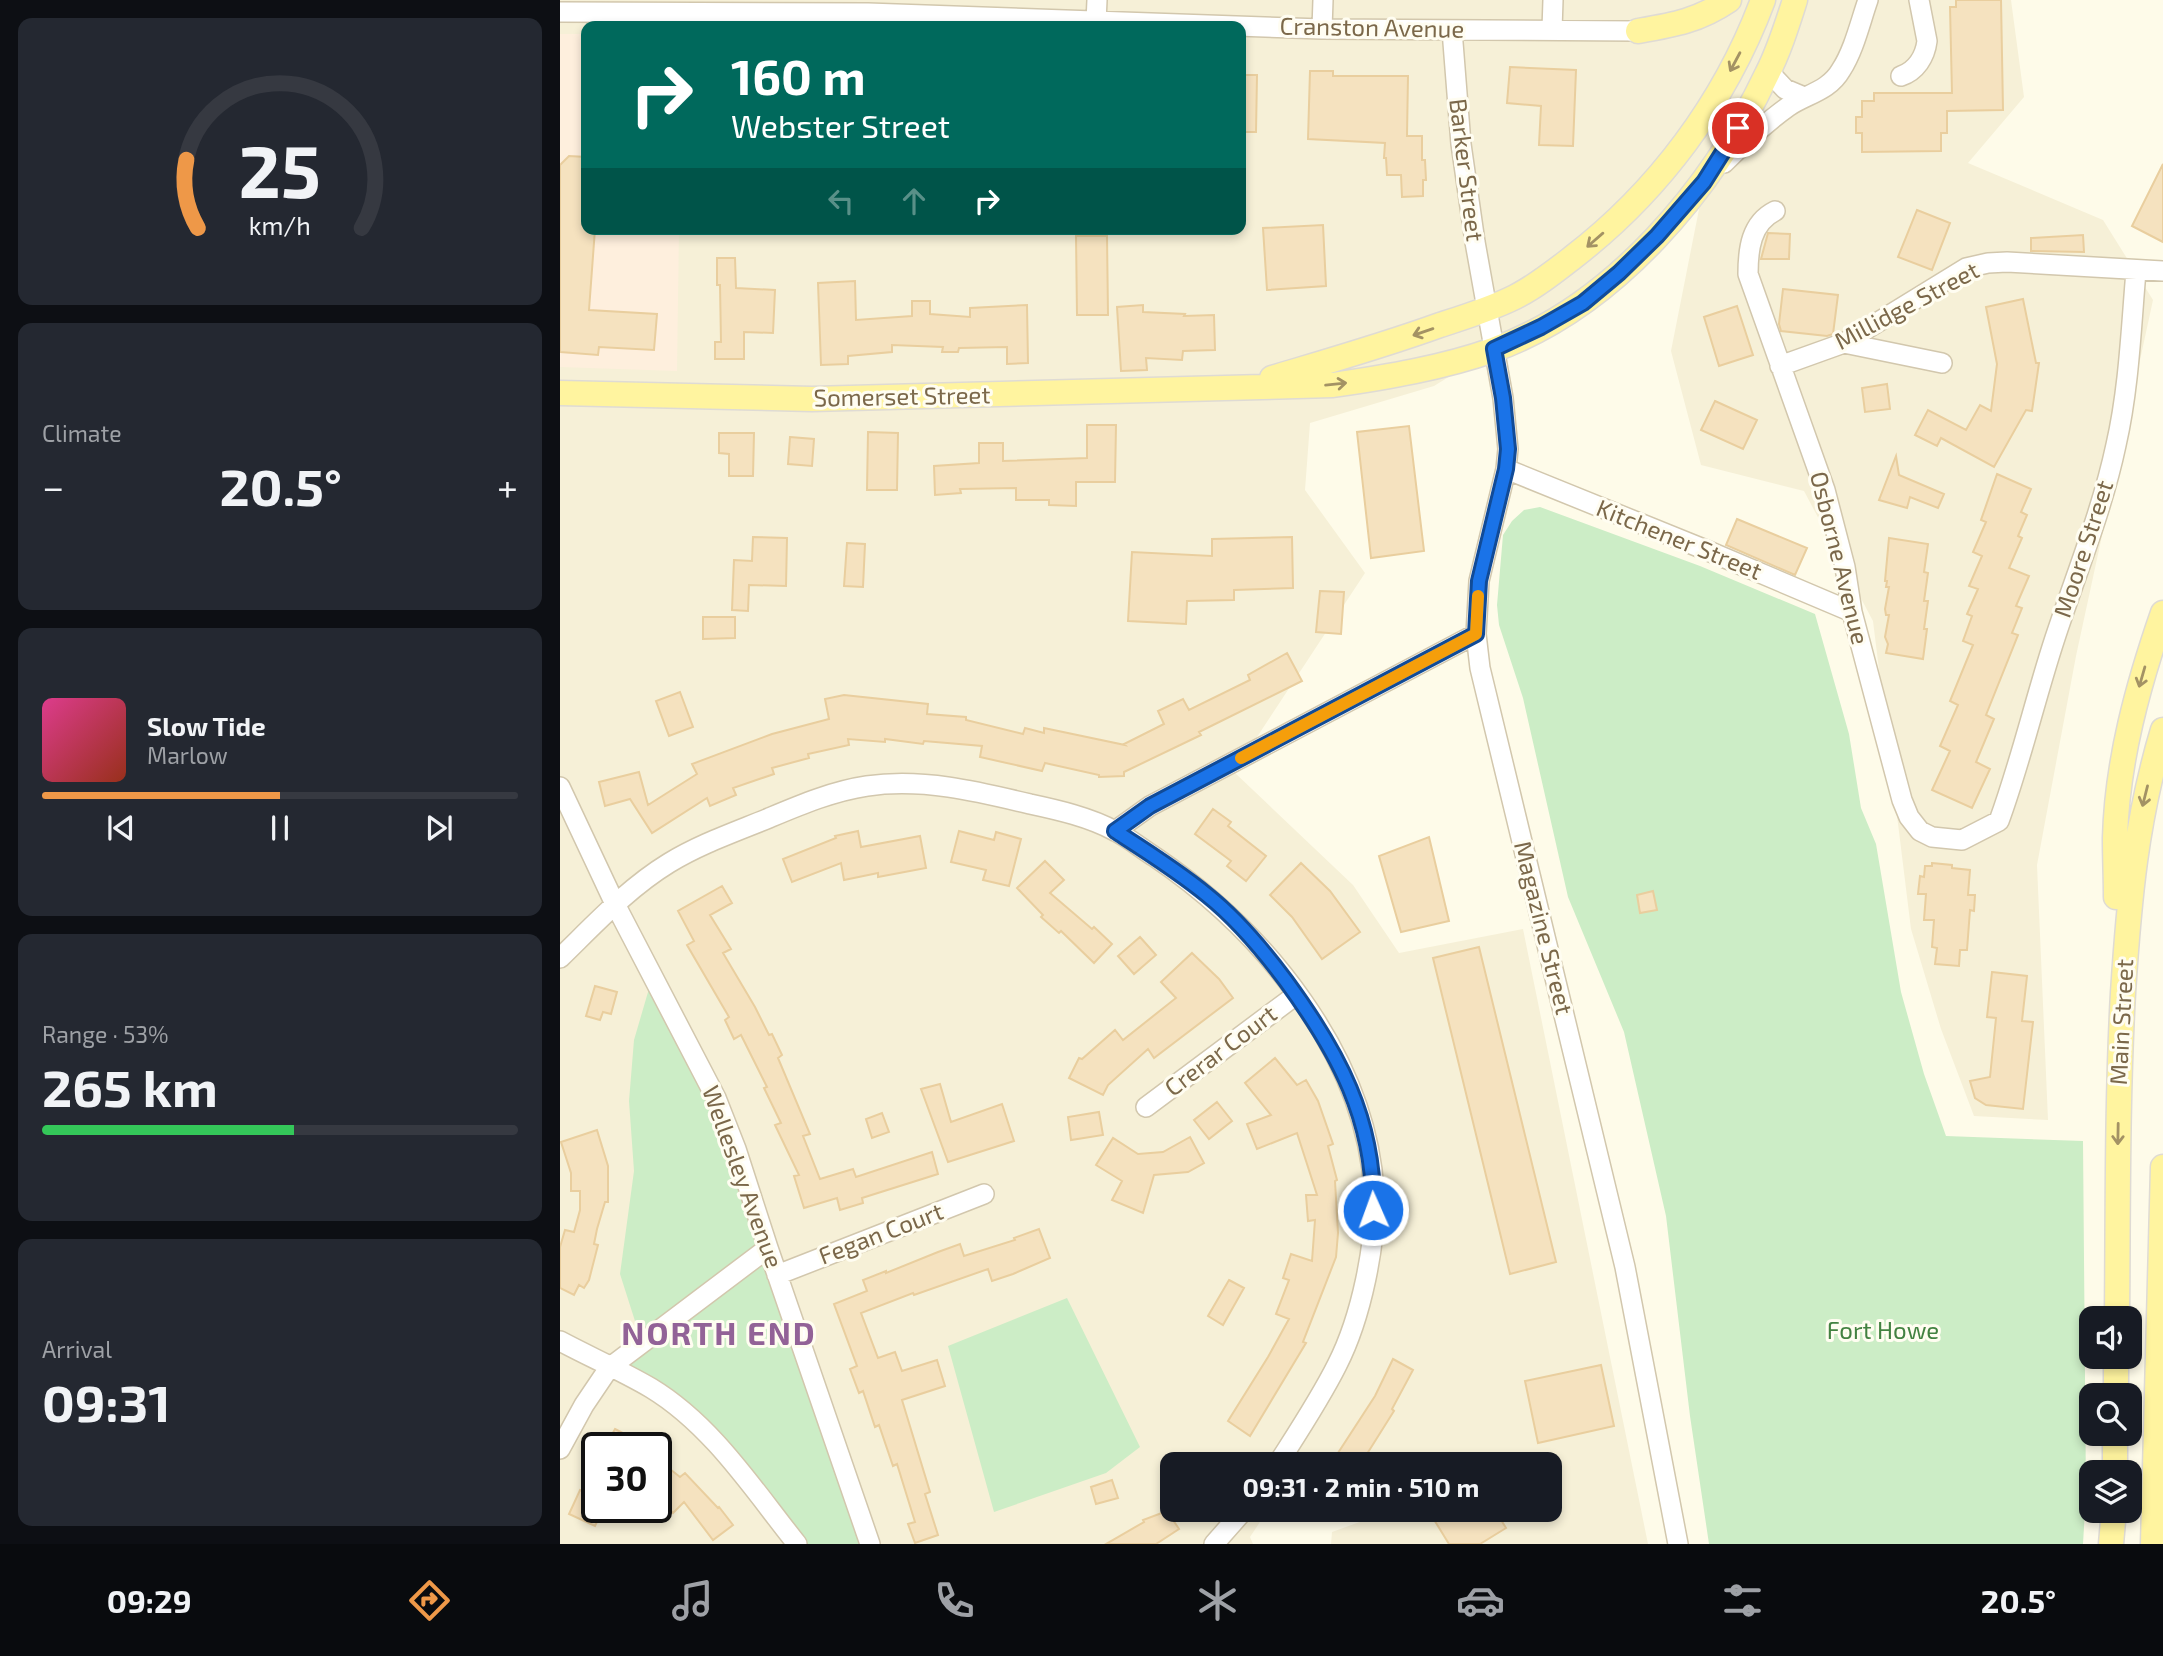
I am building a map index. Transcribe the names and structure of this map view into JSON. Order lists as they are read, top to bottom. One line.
{"streets":{"main road":["Somerset Street","Main Street"],"street":["Cranston Avenue","Barker Street","Millidge Street","Kitchener Street","Moore Street","Osborne Avenue","Magazine Street","Crerar Court","Wellesley Avenue","Fegan Court"]},"crossings":[["Cranston Avenue","Barker Street"],["Barker Street","Somerset Street"],["Barker Street","Magazine Street"],["Millidge Street","Moore Street"],["Millidge Street","Osborne Avenue"],["Somerset Street","Magazine Street"],["Kitchener Street","Osborne Avenue"],["Kitchener Street","Magazine Street"],["Moore Street","Osborne Avenue"],["Wellesley Avenue","Fegan Court"]],"districts":["NORTH END"],"parks":["Fort Howe"],"page":{"turn":["160 m","Webster Street"],"tile":["Climate",["Range · 53%","265 km"],["Arrival","09:31"]],"heat":["−","20.5°","+"],"song":["Slow Tide","Marlow"],"limit":"30","trip":"09:31 · 2 min · 510 m","tabs":["09:29","20.5°"],"gauge":["25","km/h"]}}
